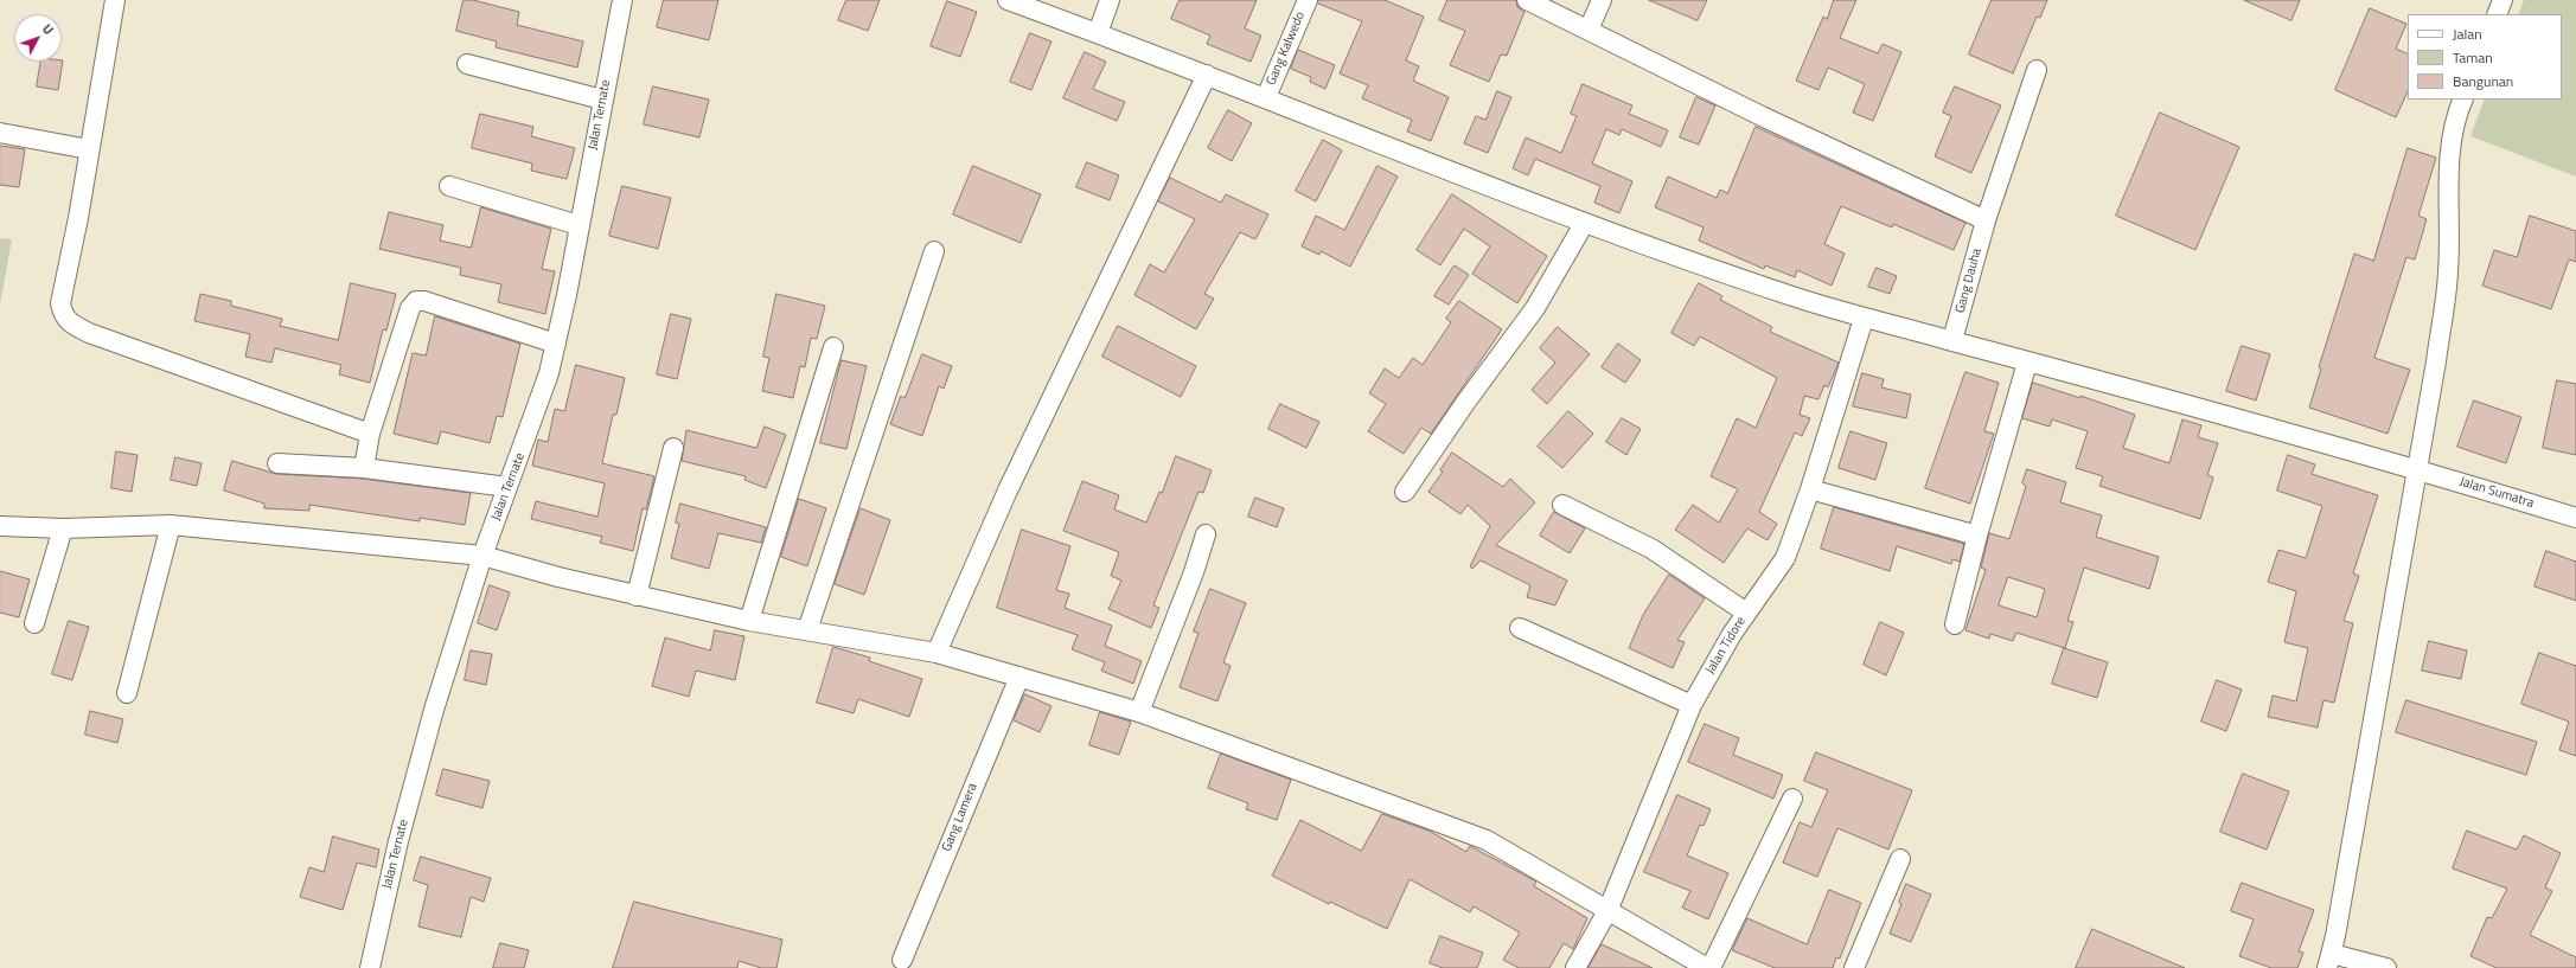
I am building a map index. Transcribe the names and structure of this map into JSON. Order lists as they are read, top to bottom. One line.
{"streets":{"street":["Gang Kalwedo","Jalan Ternate","Gang Dauha","Jalan Sumatra","Jalan Tidore","Gang Lamera"]},"crossings":[["Gang Kalwedo","Jalan Sumatra"],["Gang Dauha","Jalan Sumatra"],["Jalan Sumatra","Jalan Tidore"]],"legend":["Jalan","Taman","Bangunan"],"north":"top right"}
